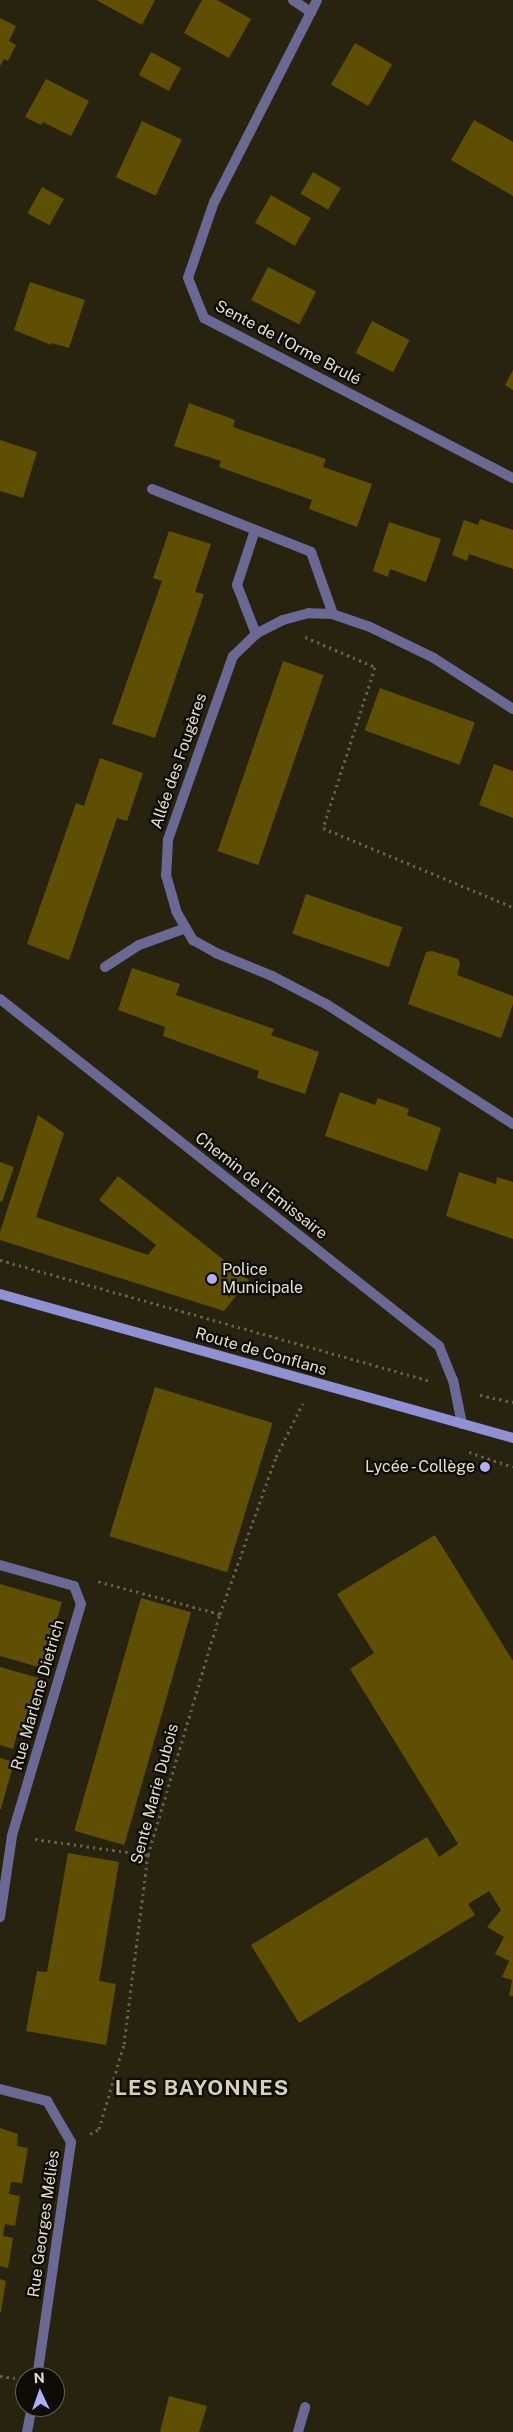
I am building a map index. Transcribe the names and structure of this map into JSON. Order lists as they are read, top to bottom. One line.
{"streets":{"main road":["Route de Conflans"],"street":["Sente de l'Orme Brulé","Allée des Fougères","Chemin de l'Emissaire","Rue Marlene Dietrich","Rue Georges Méliès"],"path":["Sente Marie Dubois"]},"crossings":[["Chemin de l'Emissaire","Route de Conflans"],["Sente Marie Dubois","Rue Georges Méliès"]],"districts":["LES BAYONNES"],"places":["Police Municipale","Lycée - Collège"],"north":"top"}
